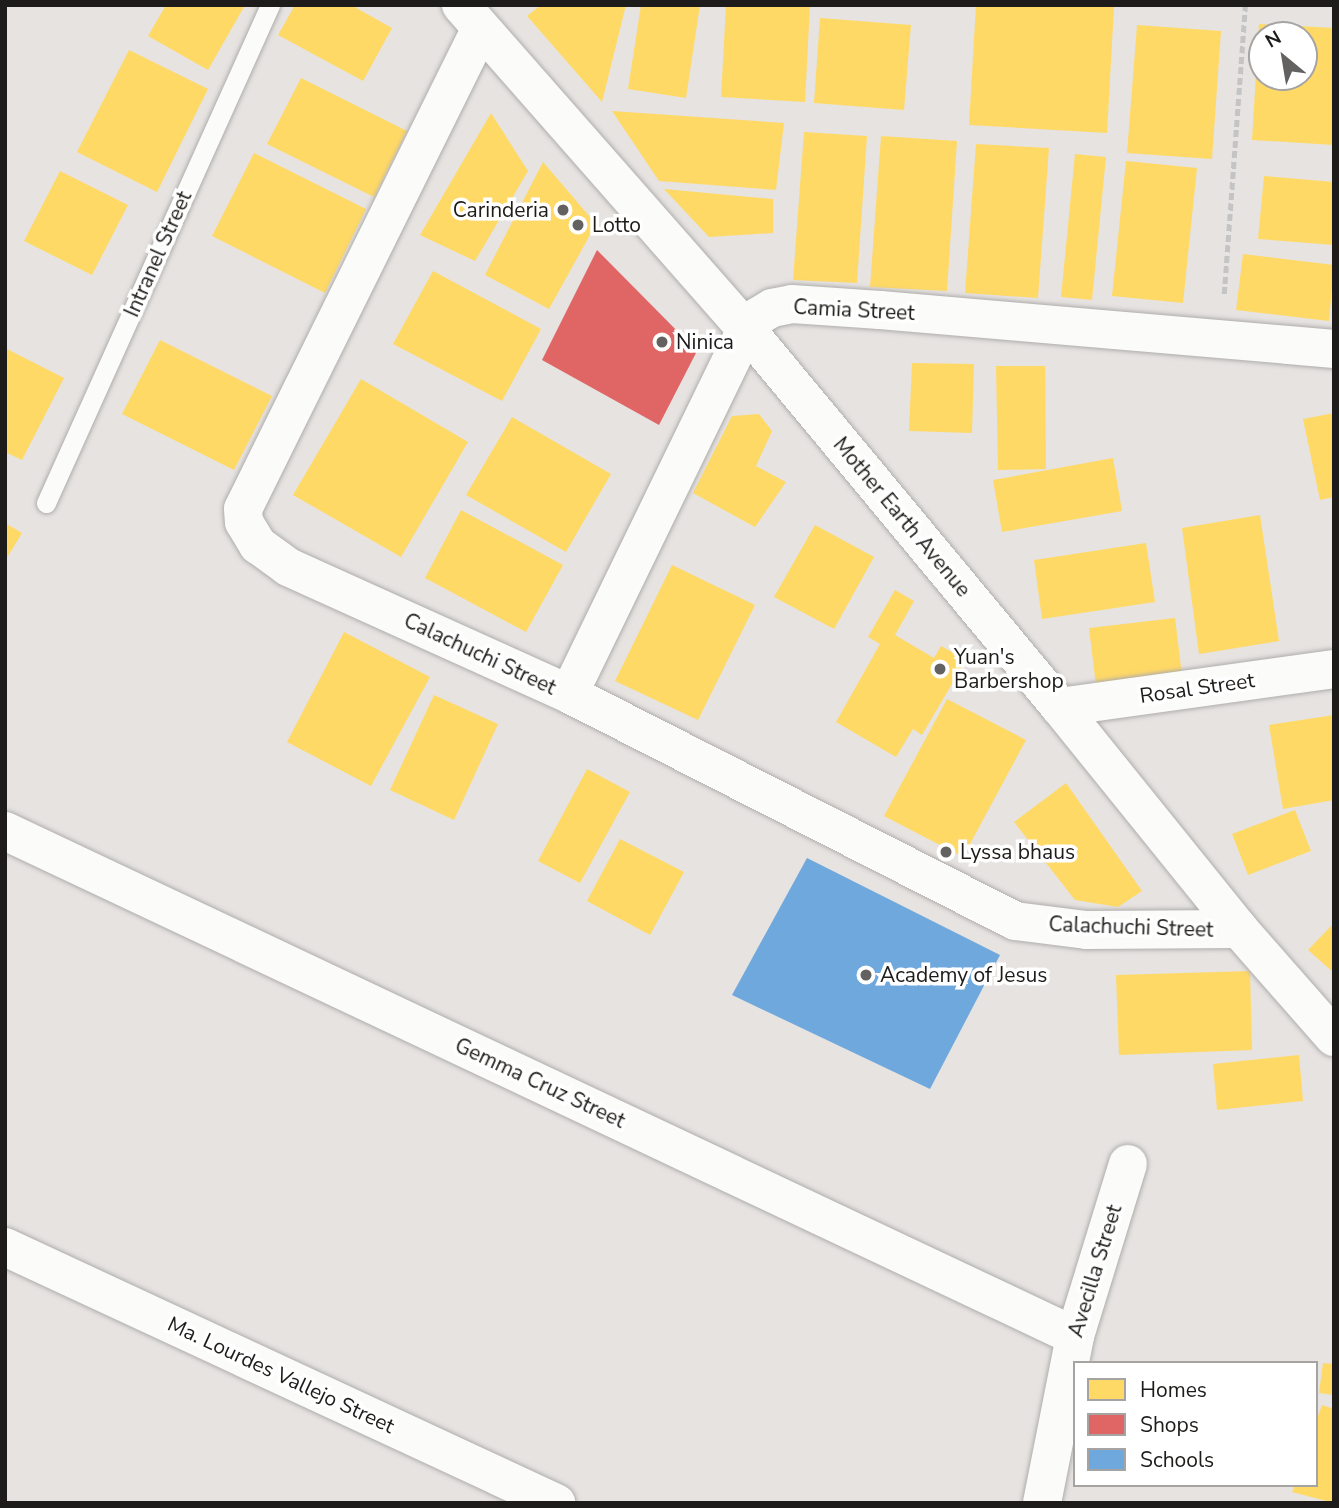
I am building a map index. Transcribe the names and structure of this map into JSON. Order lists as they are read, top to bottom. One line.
{"streets":{"street":["Camia Street","Mother Earth Avenue","Calachuchi Street","Rosal Street","Gemma Cruz Street","Avecilla Street","Ma. Lourdes Vallejo Street"],"lane":["Intranel Street"]},"crossings":[["Camia Street","Mother Earth Avenue"],["Camia Street","Calachuchi Street"],["Mother Earth Avenue","Calachuchi Street"],["Mother Earth Avenue","Rosal Street"],["Gemma Cruz Street","Avecilla Street"]],"places":["Carinderia","Lotto","Ninica","Yuan's Barbershop","Lyssa bhaus","Academy of Jesus"],"legend":["Homes","Shops","Schools"],"north":"top left"}
